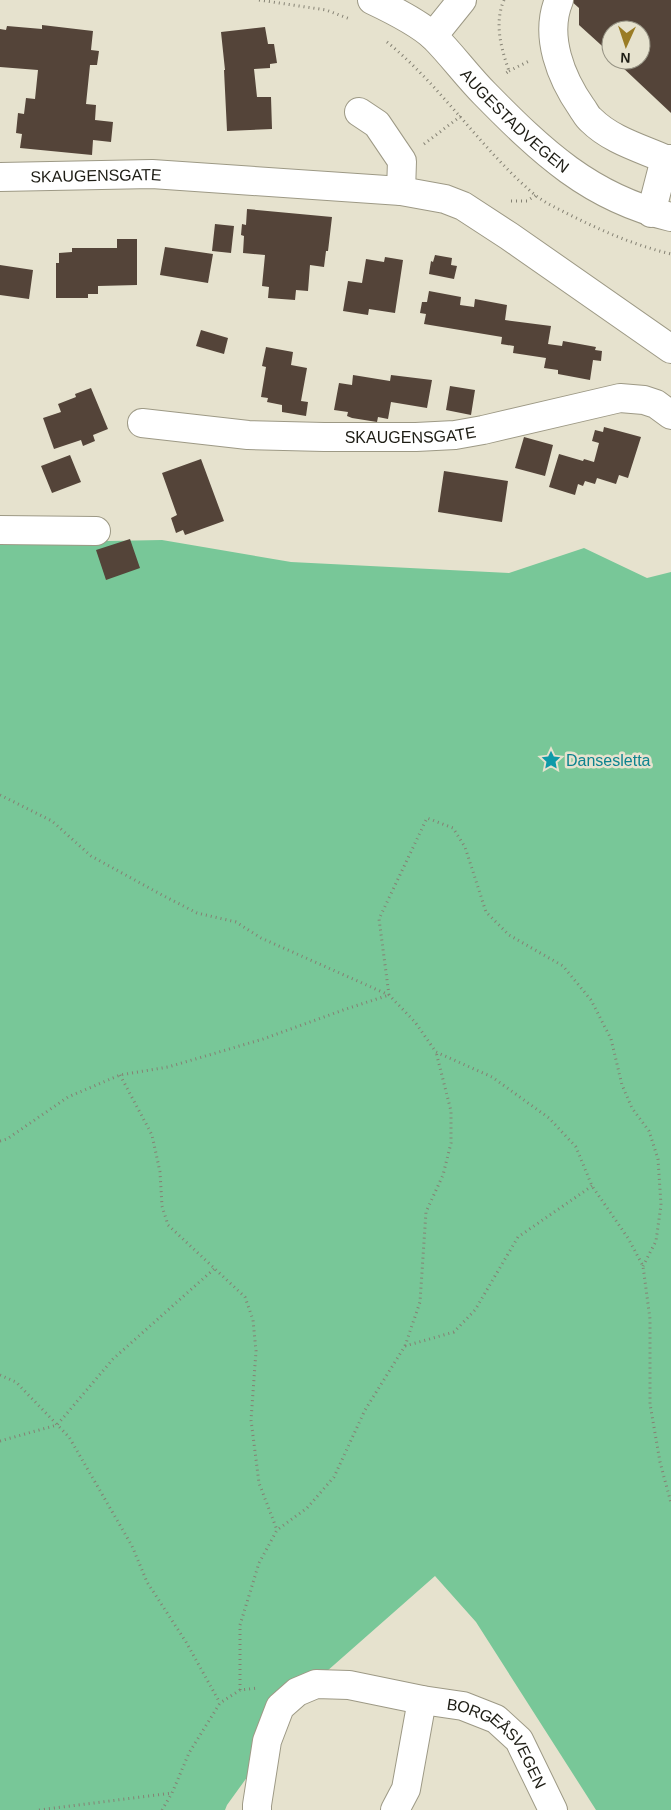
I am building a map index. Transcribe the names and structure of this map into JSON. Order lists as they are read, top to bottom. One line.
{"streets":{"street":["AUGESTADVEGEN","SKAUGENSGATE","BORGEÅSVEGEN"]},"places":{"place":["Dansesletta"]},"north":"bottom"}
